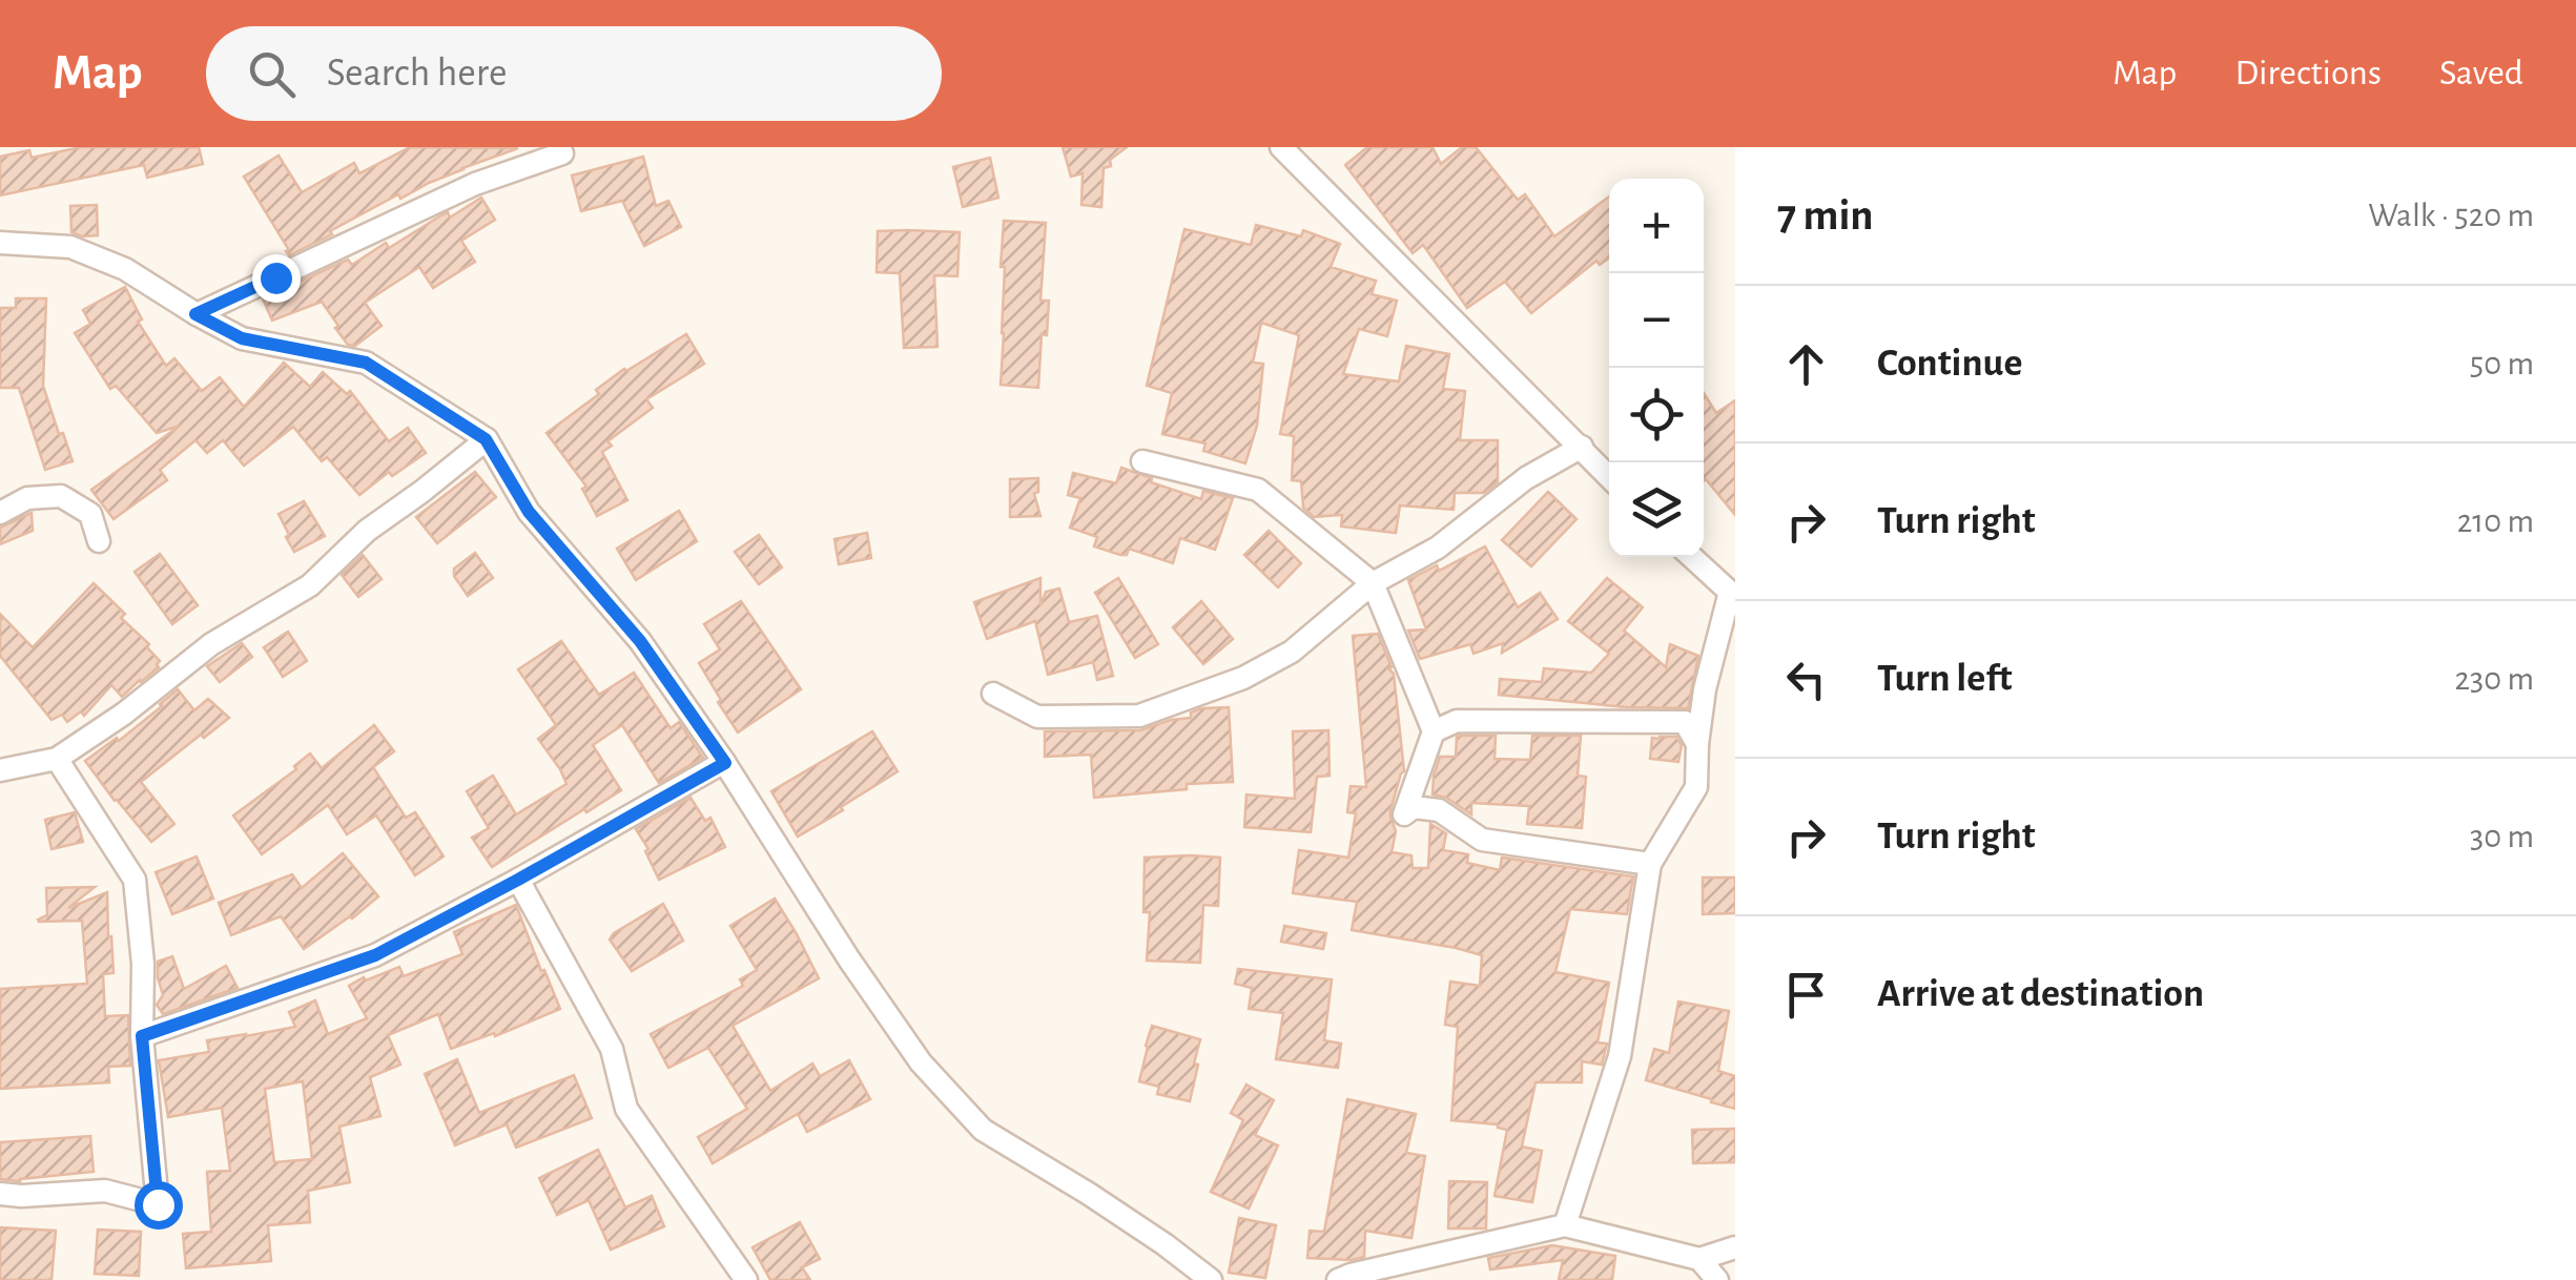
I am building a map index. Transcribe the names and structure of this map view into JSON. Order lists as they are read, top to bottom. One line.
{"page":{"header":"Map","search":"Search here","nav":["Map","Directions","Saved"],"heading":["7 min","Walk · 520 m"],"map_buttons":["+","−"],"list":[["Continue","50 m"],["Turn right","210 m"],["Turn left","230 m"],["Turn right","30 m"],"Arrive at destination"]}}
